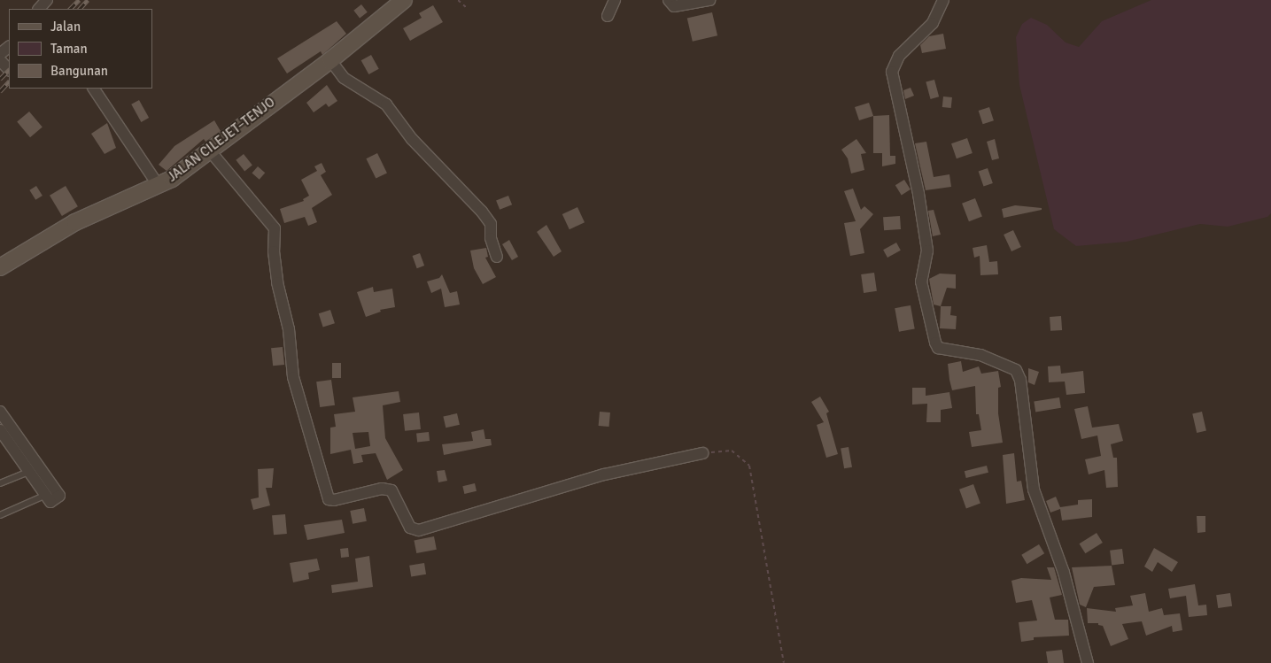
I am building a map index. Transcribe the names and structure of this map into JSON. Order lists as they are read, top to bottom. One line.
{"streets":{"main road":["JALAN CILEJET–TENJO"]},"legend":["Jalan","Taman","Bangunan"]}
